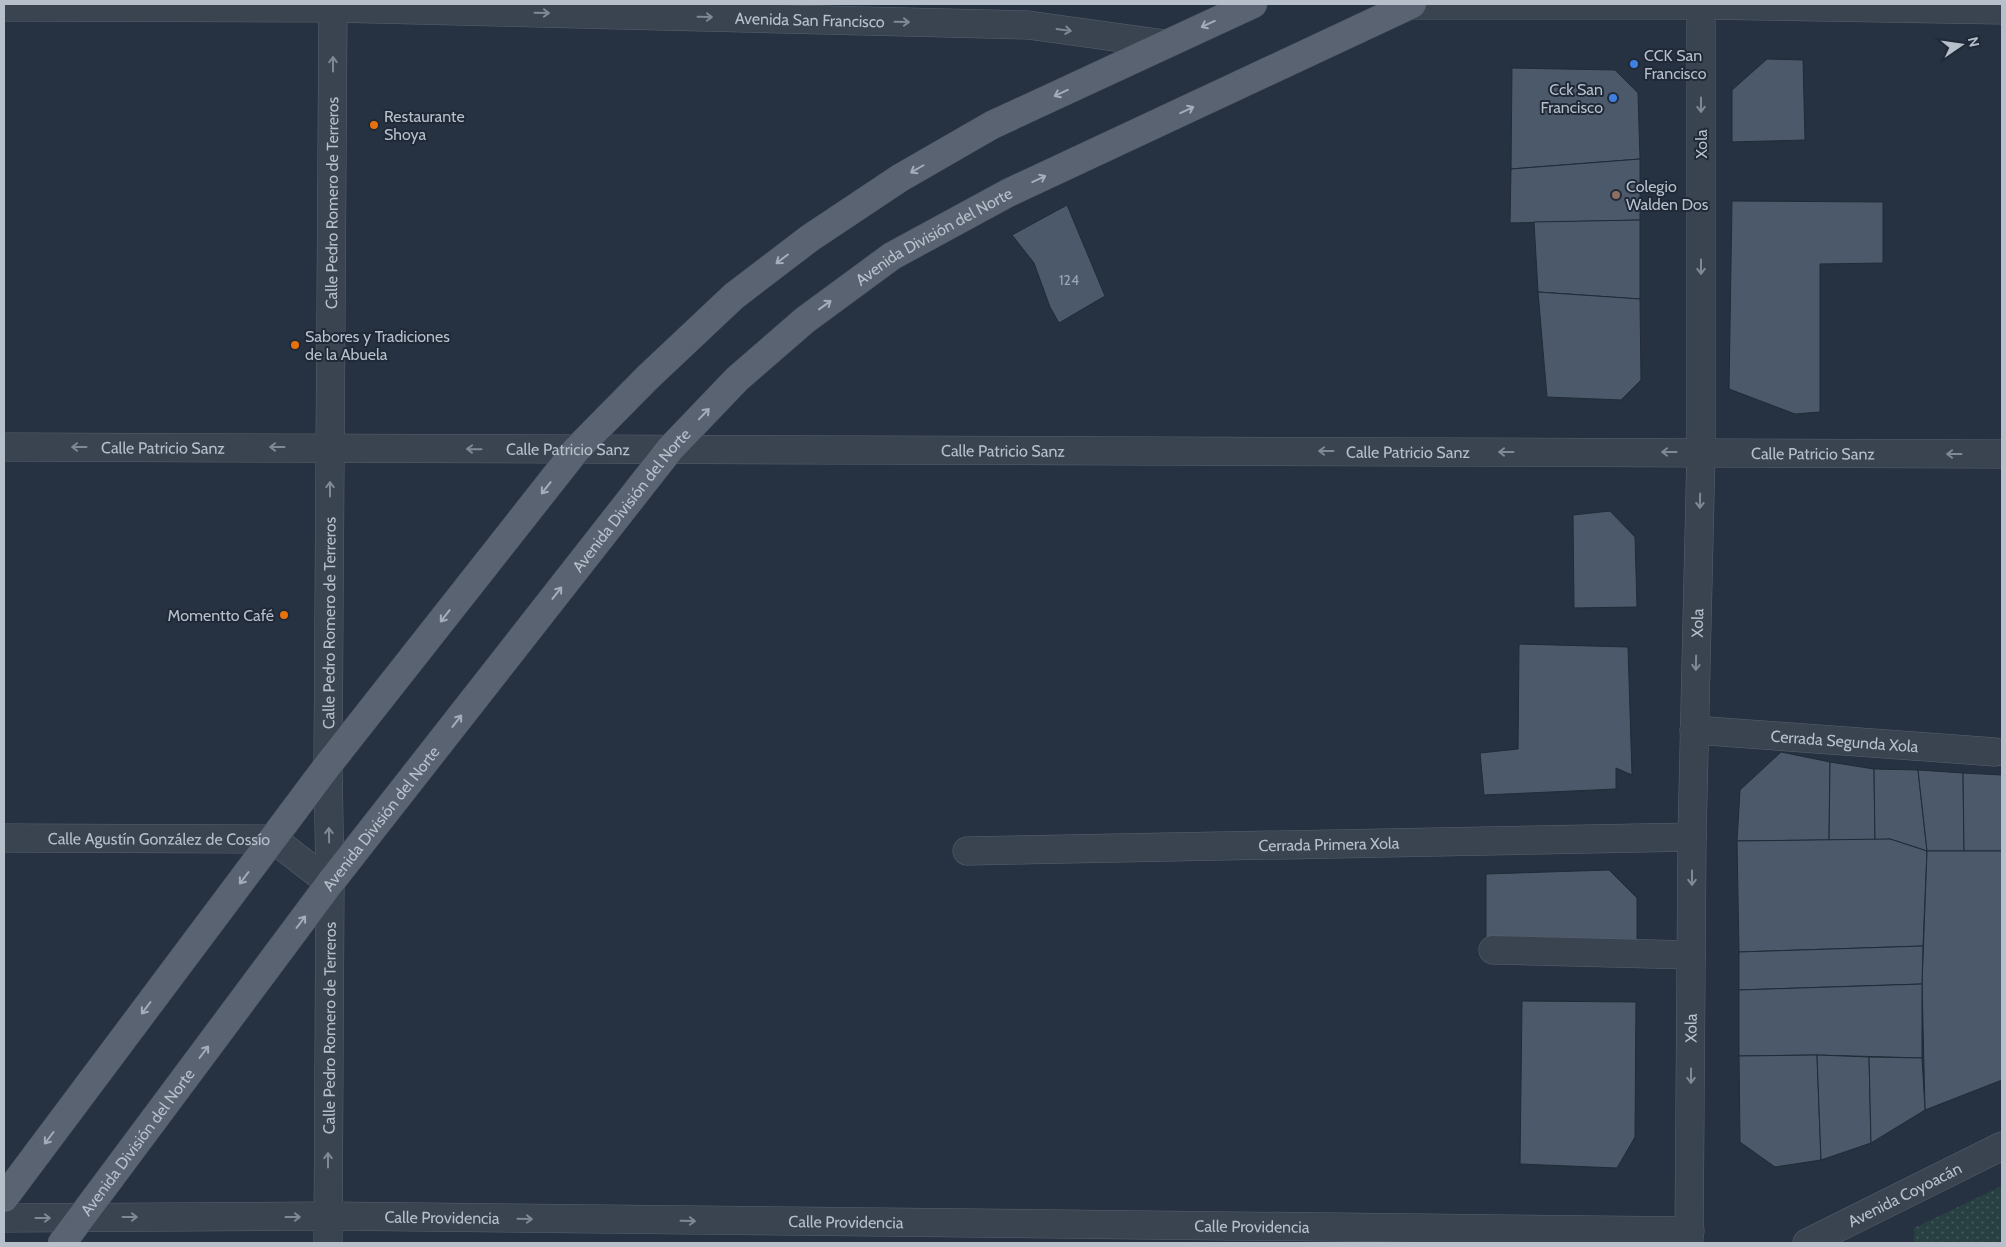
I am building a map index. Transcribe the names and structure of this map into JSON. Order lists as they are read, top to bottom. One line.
{"streets":{"main road":["Avenida División del Norte"],"street":["Avenida San Francisco","Xola","Calle Pedro Romero de Terreros","Calle Patricio Sanz","Cerrada Segunda Xola","Calle Agustín González de Cossío","Cerrada Primera Xola","Avenida Coyoacán","Calle Providencia"]},"crossings":[["Avenida San Francisco","Calle Pedro Romero de Terreros"],["Xola","Calle Patricio Sanz"],["Xola","Cerrada Segunda Xola"],["Xola","Cerrada Primera Xola"],["Xola","Calle Providencia"],["Calle Pedro Romero de Terreros","Avenida División del Norte"],["Calle Pedro Romero de Terreros","Calle Patricio Sanz"],["Calle Pedro Romero de Terreros","Calle Agustín González de Cossío"],["Calle Pedro Romero de Terreros","Calle Providencia"],["Avenida División del Norte","Calle Patricio Sanz"],["Avenida División del Norte","Calle Agustín González de Cossío"],["Avenida División del Norte","Calle Providencia"]],"one_way":["Avenida San Francisco","Xola","Calle Pedro Romero de Terreros","Calle Patricio Sanz","Calle Providencia"],"places":["CCK San Francisco","Cck San Francisco","Restaurante Shoya","Colegio Walden Dos","Sabores y Tradiciones de la Abuela","Momentto Café"],"house_numbers":["124"],"north":"right"}
